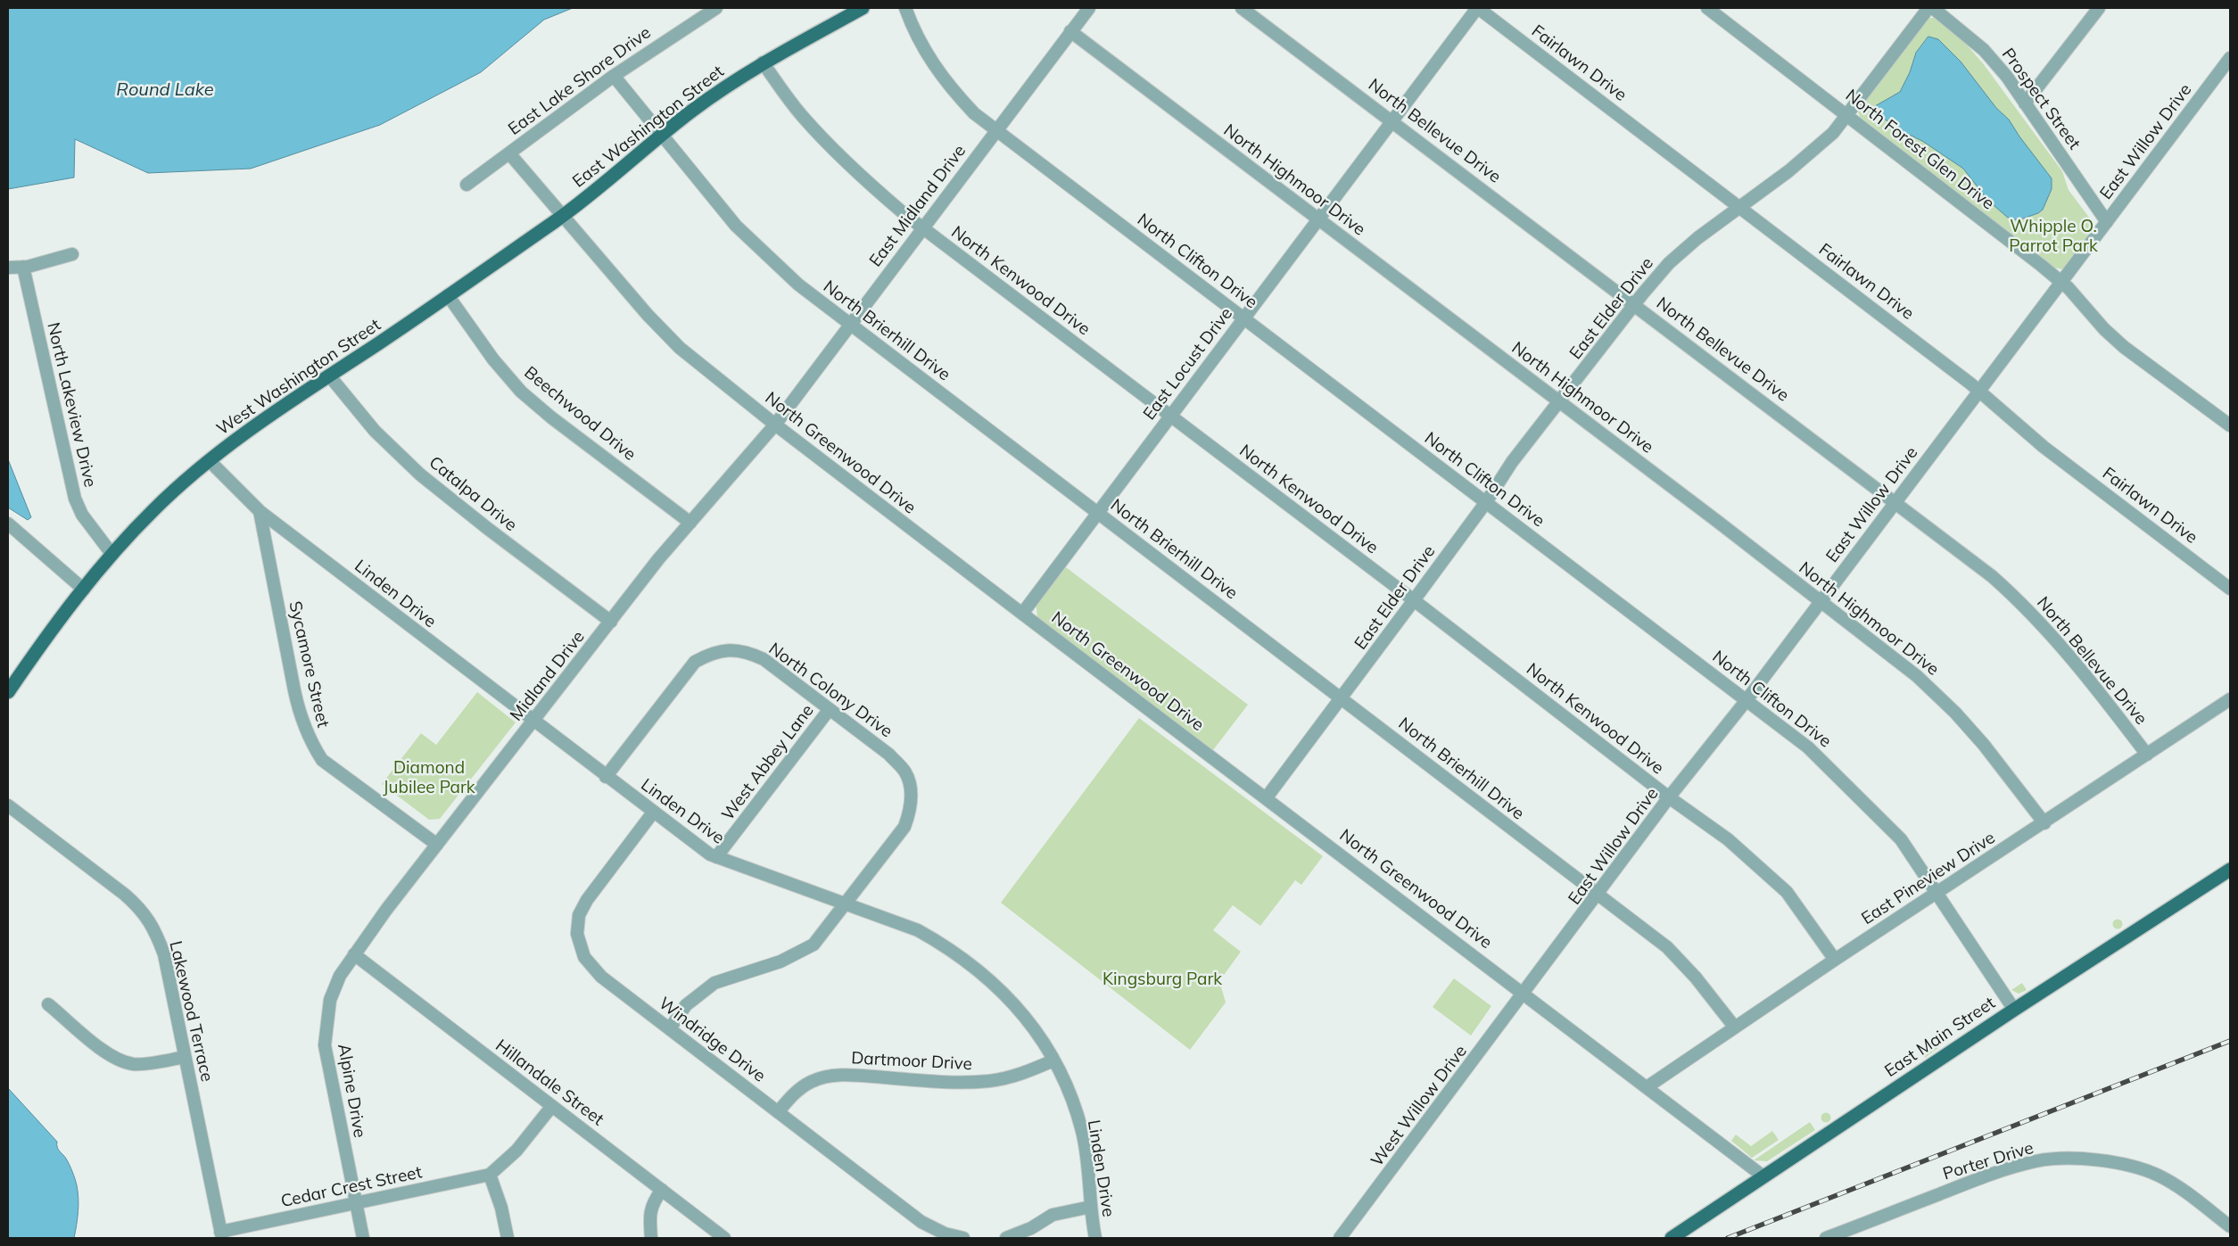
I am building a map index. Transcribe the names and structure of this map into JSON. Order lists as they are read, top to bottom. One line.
{"streets":{"main road":["East Washington Street","West Washington Street","East Main Street"],"street":["Fairlawn Drive","East Lake Shore Drive","Prospect Street","North Bellevue Drive","East Willow Drive","North Forest Glen Drive","North Highmoor Drive","East Midland Drive","North Clifton Drive","North Kenwood Drive","East Elder Drive","North Brierhill Drive","East Locust Drive","North Lakeview Drive","Beechwood Drive","North Greenwood Drive","Catalpa Drive","Linden Drive","Sycamore Street","Midland Drive","North Colony Drive","West Abbey Lane","East Pineview Drive","Lakewood Terrace","Windridge Drive","Dartmoor Drive","Hillandale Street","Alpine Drive","West Willow Drive","Porter Drive","Cedar Crest Street"]},"crossings":[["Fairlawn Drive","East Willow Drive"],["Fairlawn Drive","East Elder Drive"],["Fairlawn Drive","East Locust Drive"],["East Lake Shore Drive","North Brierhill Drive"],["East Lake Shore Drive","North Greenwood Drive"],["Prospect Street","East Willow Drive"],["East Washington Street","North Kenwood Drive"],["East Washington Street","North Brierhill Drive"],["East Washington Street","West Washington Street"],["East Washington Street","North Greenwood Drive"],["North Bellevue Drive","East Willow Drive"],["North Bellevue Drive","East Elder Drive"],["North Bellevue Drive","East Locust Drive"],["North Bellevue Drive","East Pineview Drive"],["East Willow Drive","North Forest Glen Drive"],["East Willow Drive","North Highmoor Drive"],["East Willow Drive","North Clifton Drive"],["East Willow Drive","North Kenwood Drive"],["East Willow Drive","North Brierhill Drive"],["East Willow Drive","North Greenwood Drive"],["East Willow Drive","West Willow Drive"],["North Forest Glen Drive","East Elder Drive"],["North Highmoor Drive","East Midland Drive"],["North Highmoor Drive","East Elder Drive"],["North Highmoor Drive","East Locust Drive"],["North Highmoor Drive","East Pineview Drive"],["East Midland Drive","North Clifton Drive"],["East Midland Drive","North Kenwood Drive"],["East Midland Drive","North Brierhill Drive"],["East Midland Drive","North Greenwood Drive"],["East Midland Drive","Midland Drive"],["North Clifton Drive","East Elder Drive"],["North Clifton Drive","East Locust Drive"],["North Clifton Drive","East Pineview Drive"],["North Clifton Drive","East Main Street"],["North Kenwood Drive","East Elder Drive"],["North Kenwood Drive","East Locust Drive"],["North Kenwood Drive","East Pineview Drive"],["East Elder Drive","North Brierhill Drive"],["East Elder Drive","North Greenwood Drive"],["North Brierhill Drive","East Locust Drive"],["North Brierhill Drive","East Pineview Drive"],["East Locust Drive","North Greenwood Drive"],["West Washington Street","North Lakeview Drive"],["West Washington Street","Beechwood Drive"],["West Washington Street","Catalpa Drive"],["West Washington Street","Linden Drive"],["Beechwood Drive","Midland Drive"],["North Greenwood Drive","Midland Drive"],["North Greenwood Drive","East Pineview Drive"],["North Greenwood Drive","East Main Street"],["North Greenwood Drive","West Willow Drive"],["Catalpa Drive","Midland Drive"],["Linden Drive","Sycamore Street"],["Linden Drive","Midland Drive"],["Linden Drive","North Colony Drive"],["Linden Drive","West Abbey Lane"],["Linden Drive","Windridge Drive"],["Linden Drive","Dartmoor Drive"],["Sycamore Street","Midland Drive"],["Midland Drive","Hillandale Street"],["Midland Drive","Alpine Drive"],["North Colony Drive","West Abbey Lane"],["North Colony Drive","Windridge Drive"],["Lakewood Terrace","Cedar Crest Street"],["Windridge Drive","Dartmoor Drive"],["Hillandale Street","Alpine Drive"],["Alpine Drive","Cedar Crest Street"]],"water":["Round Lake"],"parks":["Whipple O. Parrot Park","Diamond Jubilee Park","Kingsburg Park"]}
